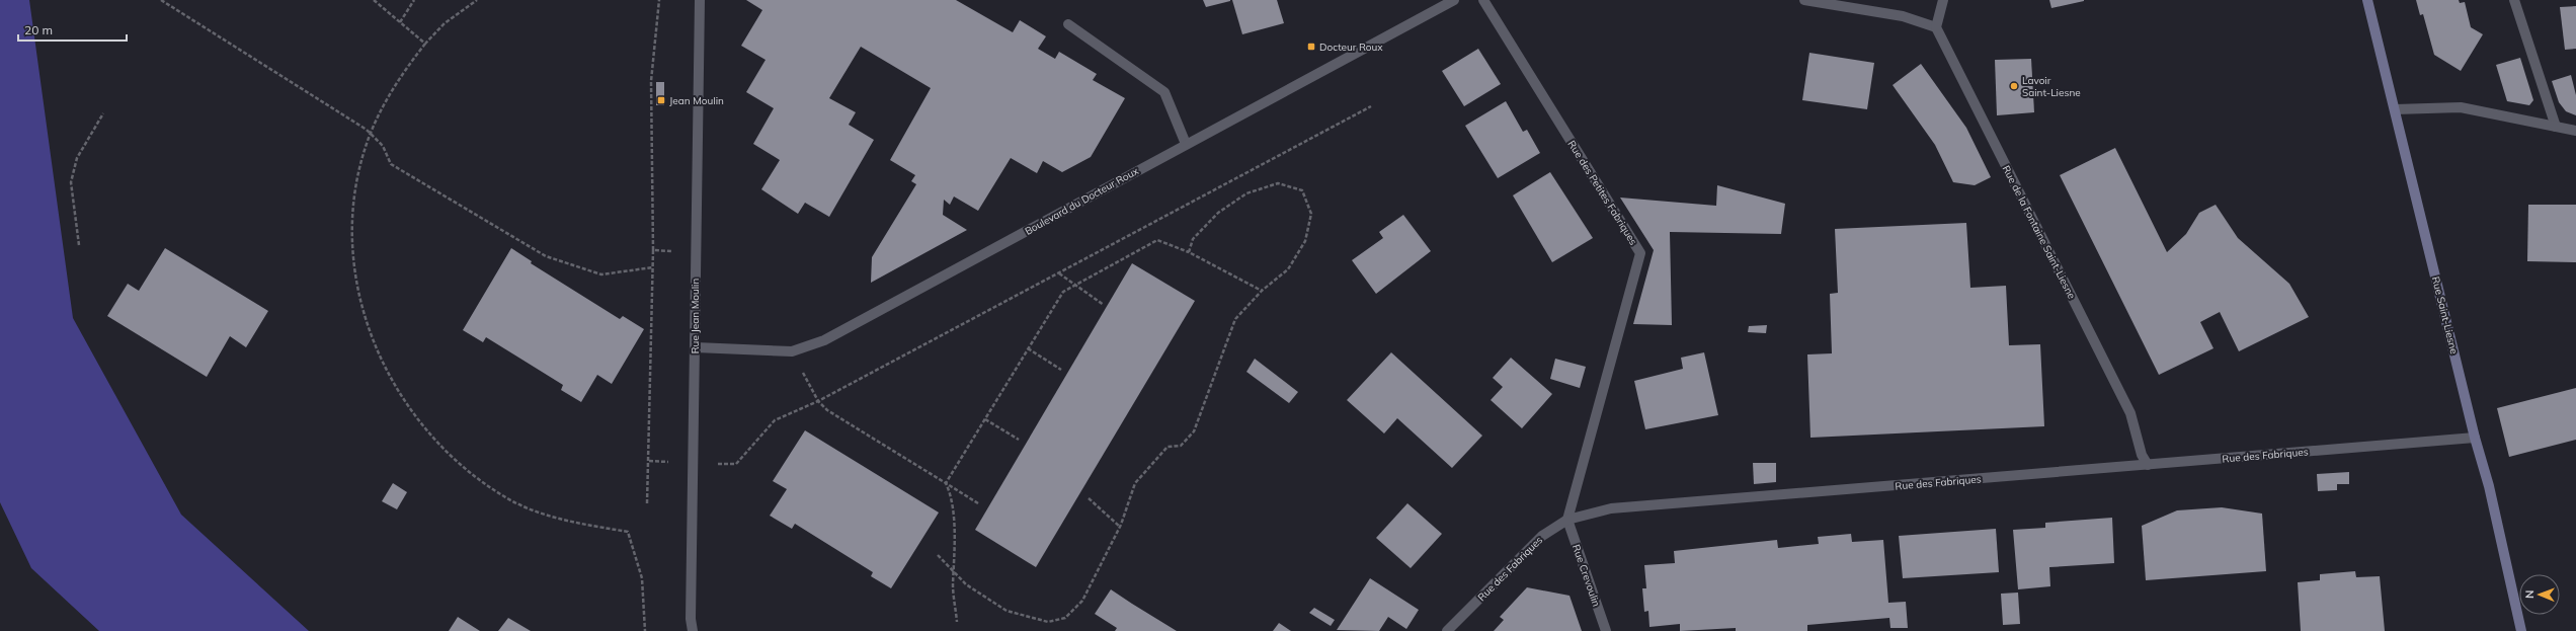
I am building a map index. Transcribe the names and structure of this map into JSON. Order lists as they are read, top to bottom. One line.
{"streets":{"main road":["Rue Saint-Liesne"],"street":["Rue des Petites Fabriques","Boulevard du Docteur Roux","Rue de la Fontaine Saint-Liesne","Rue Jean Moulin","Rue des Fabriques","Rue Crevoulin"]},"crossings":[["Rue des Petites Fabriques","Rue des Fabriques"],["Rue des Petites Fabriques","Rue Crevoulin"],["Boulevard du Docteur Roux","Rue Jean Moulin"],["Rue de la Fontaine Saint-Liesne","Rue des Fabriques"],["Rue Saint-Liesne","Rue des Fabriques"],["Rue des Fabriques","Rue Crevoulin"]],"places":{"transit":["Docteur Roux","Jean Moulin"],"other":["Lavoir Saint-Liesne"]},"scale_bar":"20 m","north":"left"}
